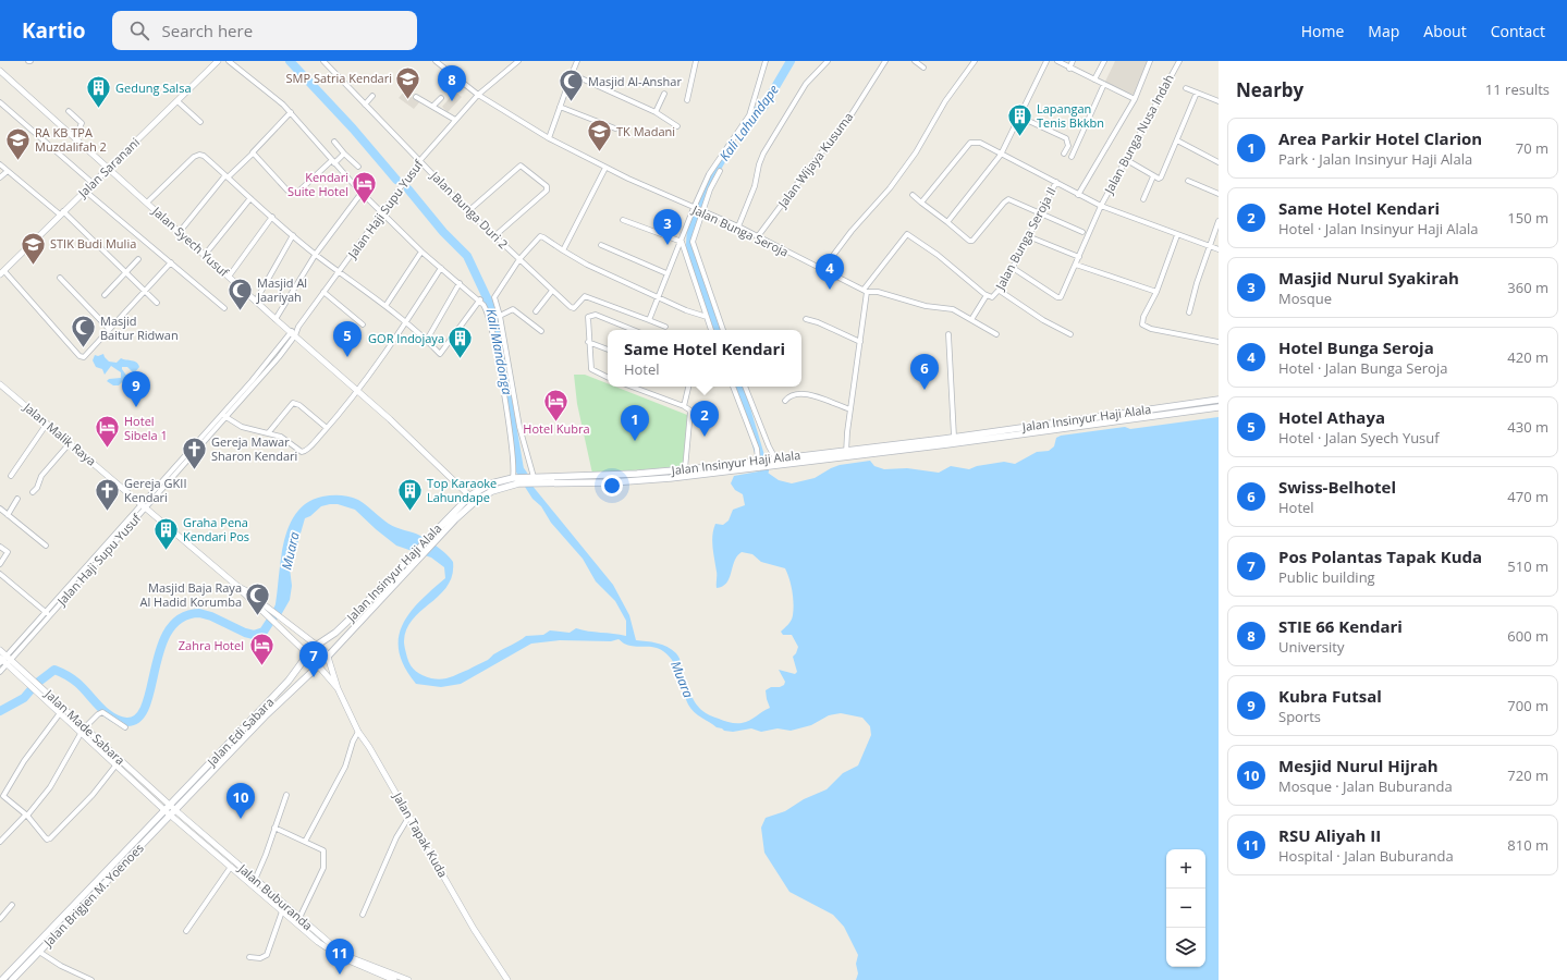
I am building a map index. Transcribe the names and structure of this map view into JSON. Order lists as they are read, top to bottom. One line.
{"streets":{"main road":["Jalan Insinyur Haji Alala","Jalan Edi Sabara","Jalan Brigjen M. Yoenoes"],"street":["Jalan Bunga Nusa Indah","Jalan Wijaya Kusuma","Jalan Saranani","Jalan Haji Supu Yusuf","Jalan Bunga Duri 2","Jalan Bunga Seroja","Jalan Bunga Seroja II","Jalan Syech Yusuf","Jalan Malik Raya","Jalan Made Sabara","Jalan Tapak Kuda","Jalan Buburanda"]},"crossings":[["Jalan Bunga Nusa Indah","Jalan Bunga Seroja II"],["Jalan Wijaya Kusuma","Jalan Bunga Seroja"],["Jalan Saranani","Jalan Syech Yusuf"],["Jalan Haji Supu Yusuf","Jalan Bunga Duri 2"],["Jalan Haji Supu Yusuf","Jalan Bunga Seroja"],["Jalan Haji Supu Yusuf","Jalan Syech Yusuf"],["Jalan Haji Supu Yusuf","Jalan Malik Raya"],["Jalan Haji Supu Yusuf","Jalan Made Sabara"],["Jalan Bunga Seroja","Jalan Bunga Seroja II"],["Jalan Syech Yusuf","Jalan Insinyur Haji Alala"],["Jalan Insinyur Haji Alala","Jalan Edi Sabara"],["Jalan Insinyur Haji Alala","Jalan Tapak Kuda"],["Jalan Made Sabara","Jalan Edi Sabara"],["Jalan Made Sabara","Jalan Brigjen M. Yoenoes"],["Jalan Edi Sabara","Jalan Tapak Kuda"],["Jalan Edi Sabara","Jalan Brigjen M. Yoenoes"],["Jalan Edi Sabara","Jalan Buburanda"],["Jalan Brigjen M. Yoenoes","Jalan Buburanda"]],"water":["Kali Lahundape","Kali Mandonga","Muara"],"places":{"school or university":["SMP Satria Kendari","TK Madani","RA KB TPA Muzdalifah 2","STIK Budi Mulia"],"mosque":["Masjid Al-Anshar","Masjid Al Jaariyah","Masjid Baitur Ridwan","Masjid Baja Raya Al Hadid Korumba"],"building":["Gedung Salsa","Lapangan Tenis Bkkbn","GOR Indojaya","Top Karaoke Lahundape","Graha Pena Kendari Pos"],"hotel":["Kendari Suite Hotel","Hotel Kubra","Hotel Sibela 1","Zahra Hotel"],"church":["Gereja Mawar Sharon Kendari","Gereja GKII Kendari"]},"page":{"header":"Kartio","search":"Search here","nav":["Home","Map","About","Contact"],"heading":["Nearby","11 results"],"pins":["8","3","4","5","6","9","2","1","7","10","11"],"list":[{"mark":"1","name":"Area Parkir Hotel Clarion","note":"Park · Jalan Insinyur Haji Alala","value":"70 m"},{"mark":"2","name":"Same Hotel Kendari","note":"Hotel · Jalan Insinyur Haji Alala","value":"150 m"},{"mark":"3","name":"Masjid Nurul Syakirah","note":"Mosque","value":"360 m"},{"mark":"4","name":"Hotel Bunga Seroja","note":"Hotel · Jalan Bunga Seroja","value":"420 m"},{"mark":"5","name":"Hotel Athaya","note":"Hotel · Jalan Syech Yusuf","value":"430 m"},{"mark":"6","name":"Swiss-Belhotel","note":"Hotel","value":"470 m"},{"mark":"7","name":"Pos Polantas Tapak Kuda","note":"Public building","value":"510 m"},{"mark":"8","name":"STIE 66 Kendari","note":"University","value":"600 m"},{"mark":"9","name":"Kubra Futsal","note":"Sports","value":"700 m"},{"mark":"10","name":"Mesjid Nurul Hijrah","note":"Mosque · Jalan Buburanda","value":"720 m"},{"mark":"11","name":"RSU Aliyah II","note":"Hospital · Jalan Buburanda","value":"810 m"}],"popup":["Same Hotel Kendari","Hotel"],"map_buttons":["+","−"]}}
